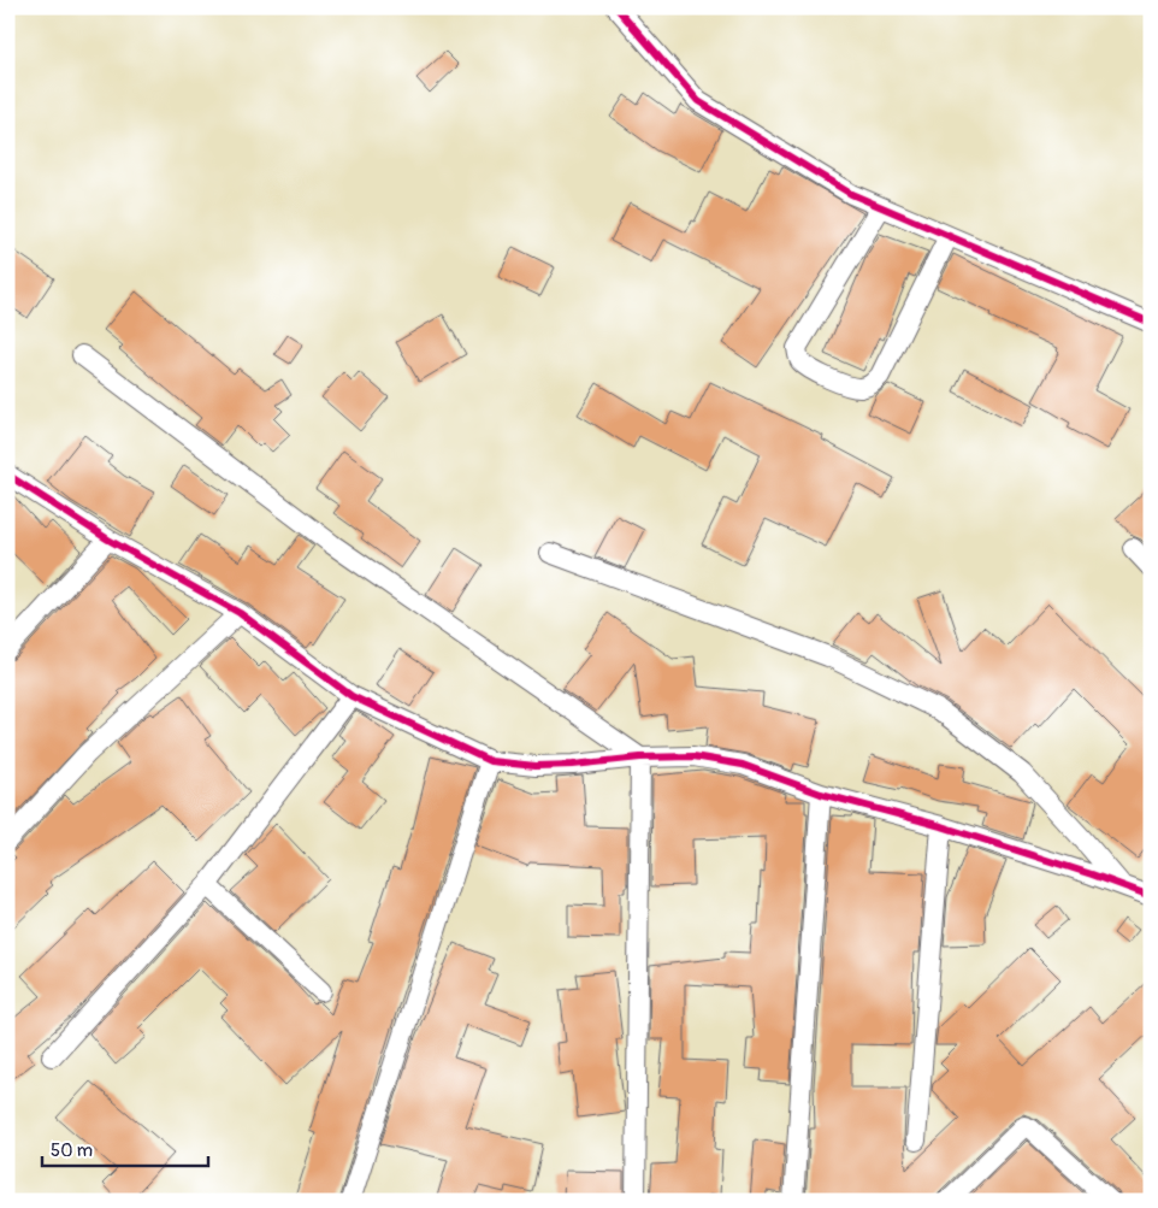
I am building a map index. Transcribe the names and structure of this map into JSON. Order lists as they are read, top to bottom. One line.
{"scale_bar":"50 m"}
